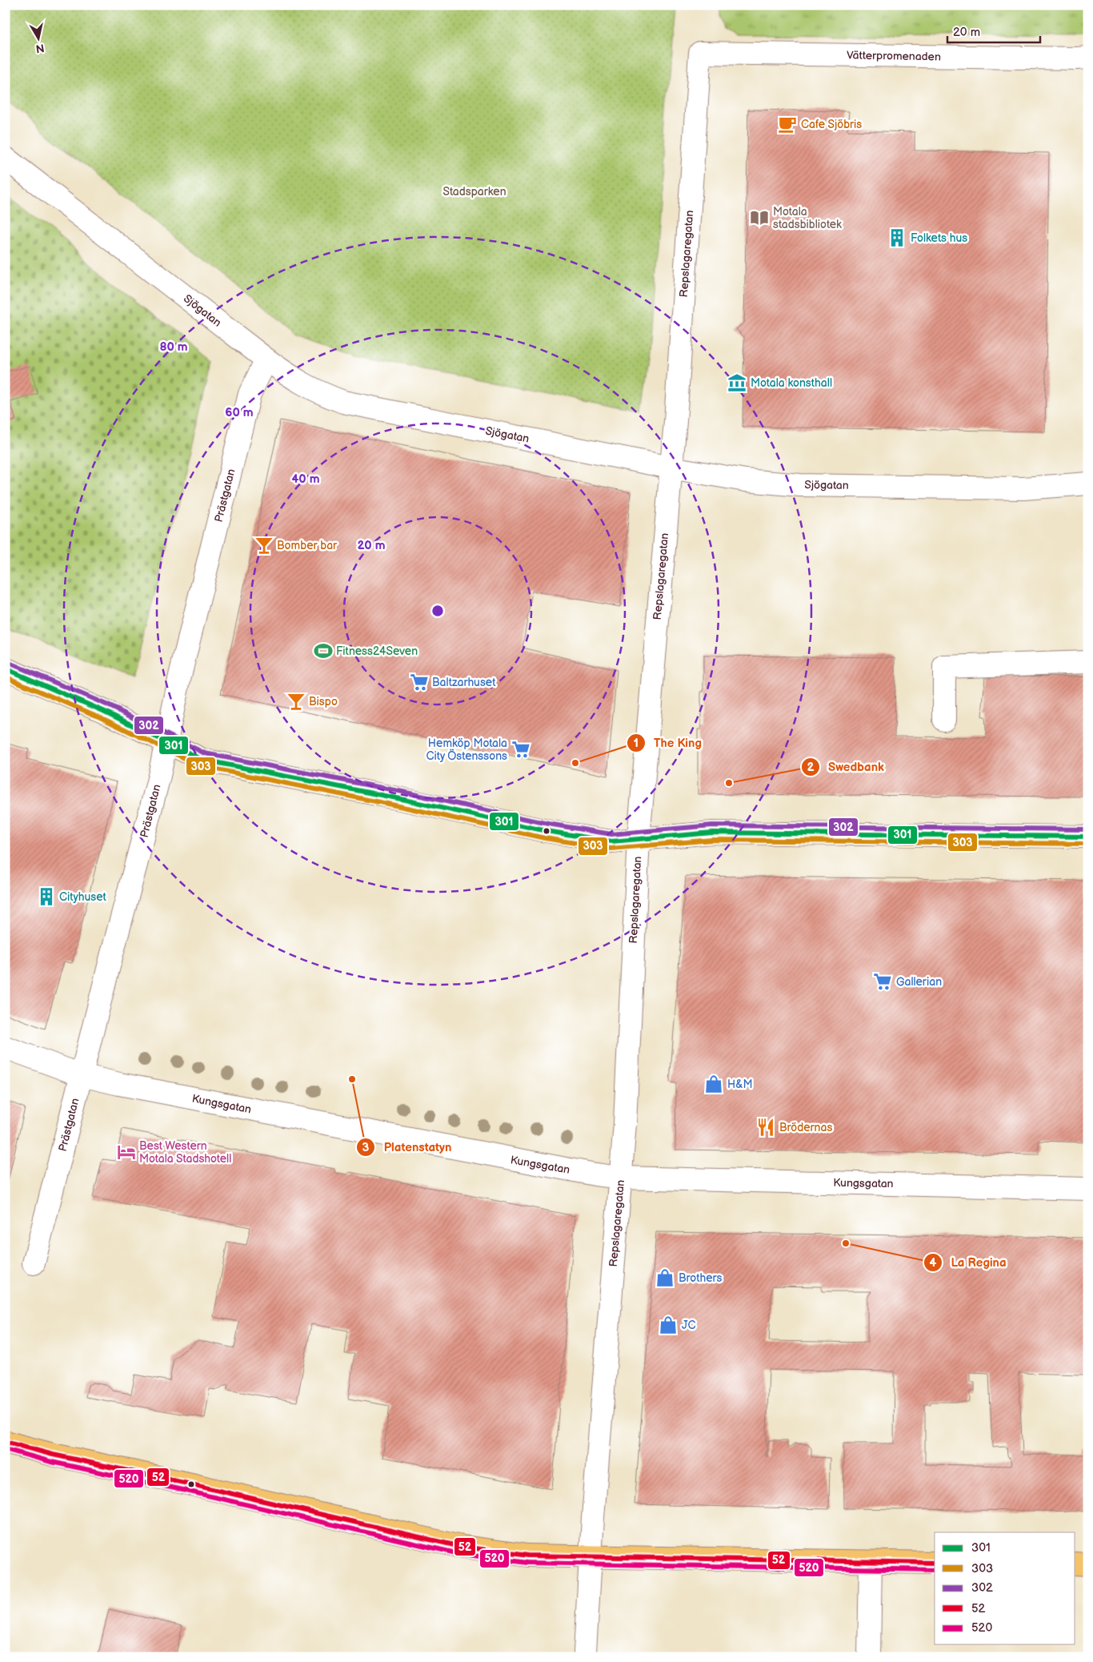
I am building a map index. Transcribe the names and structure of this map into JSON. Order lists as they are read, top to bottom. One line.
{"streets":{"street":["Vätterpromenaden","Repslagaregatan","Sjögatan","Prästgatan","Kungsgatan"]},"crossings":[["Vätterpromenaden","Repslagaregatan"],["Repslagaregatan","Sjögatan"],["Repslagaregatan","Kungsgatan"],["Sjögatan","Prästgatan"],["Prästgatan","Kungsgatan"]],"parks":["Stadsparken"],"places":{"cafe":["Cafe Sjöbris"],"library":["Motala stadsbibliotek"],"building":["Folkets hus","Cityhuset"],"museum":["Motala konsthall"],"bar":["Bomber bar","Bispo"],"sports":["Fitness24Seven"],"supermarket":["Baltzarhuset","Hemköp Motala City Östenssons","Gallerian"],"other":["The King","Swedbank","Platenstatyn","La Regina"],"shop":["H&M","Brothers","JC"],"restaurant":["Brödernas"],"hotel":["Best Western Motala Stadshotell"]},"lines":["transit line 302","transit line 301","transit line 303","transit line 52","transit line 520"],"legend":["301","303","302","52","520"],"scale_bar":"20 m","north":"bottom","rings":["80 m","60 m","40 m","20 m"]}
